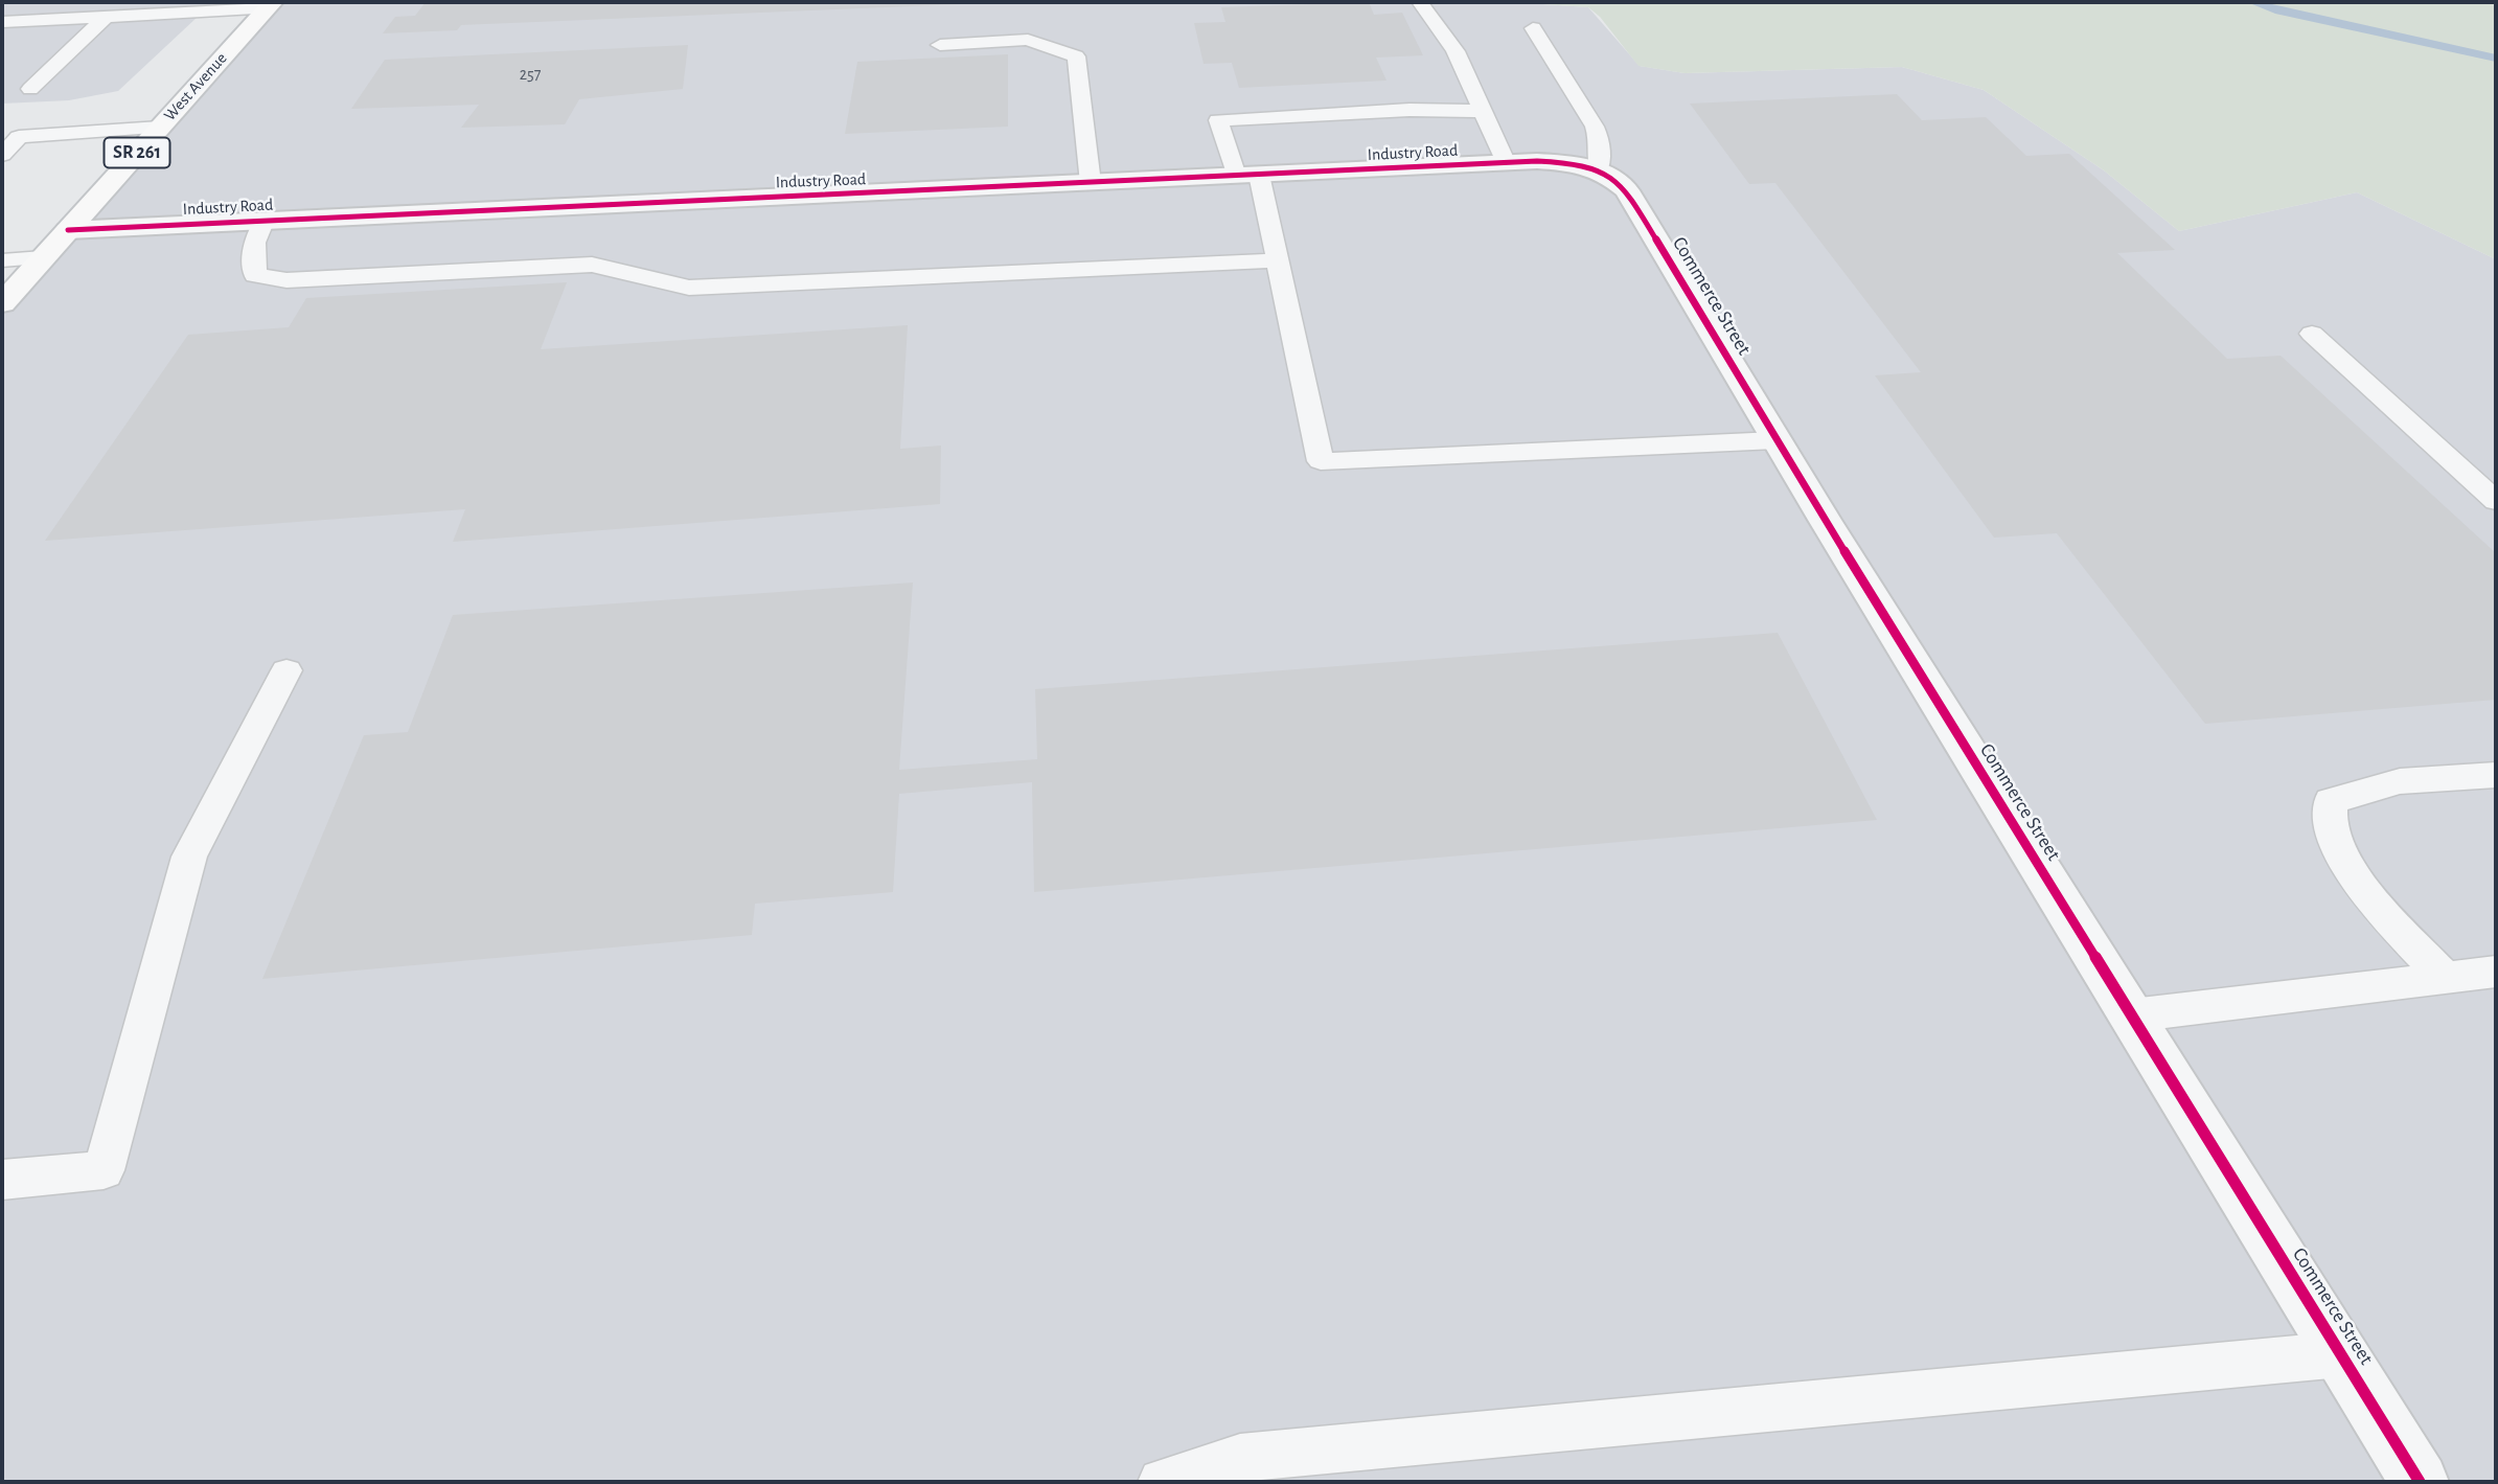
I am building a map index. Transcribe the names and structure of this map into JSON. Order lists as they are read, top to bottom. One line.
{"streets":{"main road":["West Avenue","SR 261"],"street":["Industry Road","Commerce Street"]},"crossings":[["West Avenue","Industry Road"],["Industry Road","Commerce Street"]],"house_numbers":["257"]}
